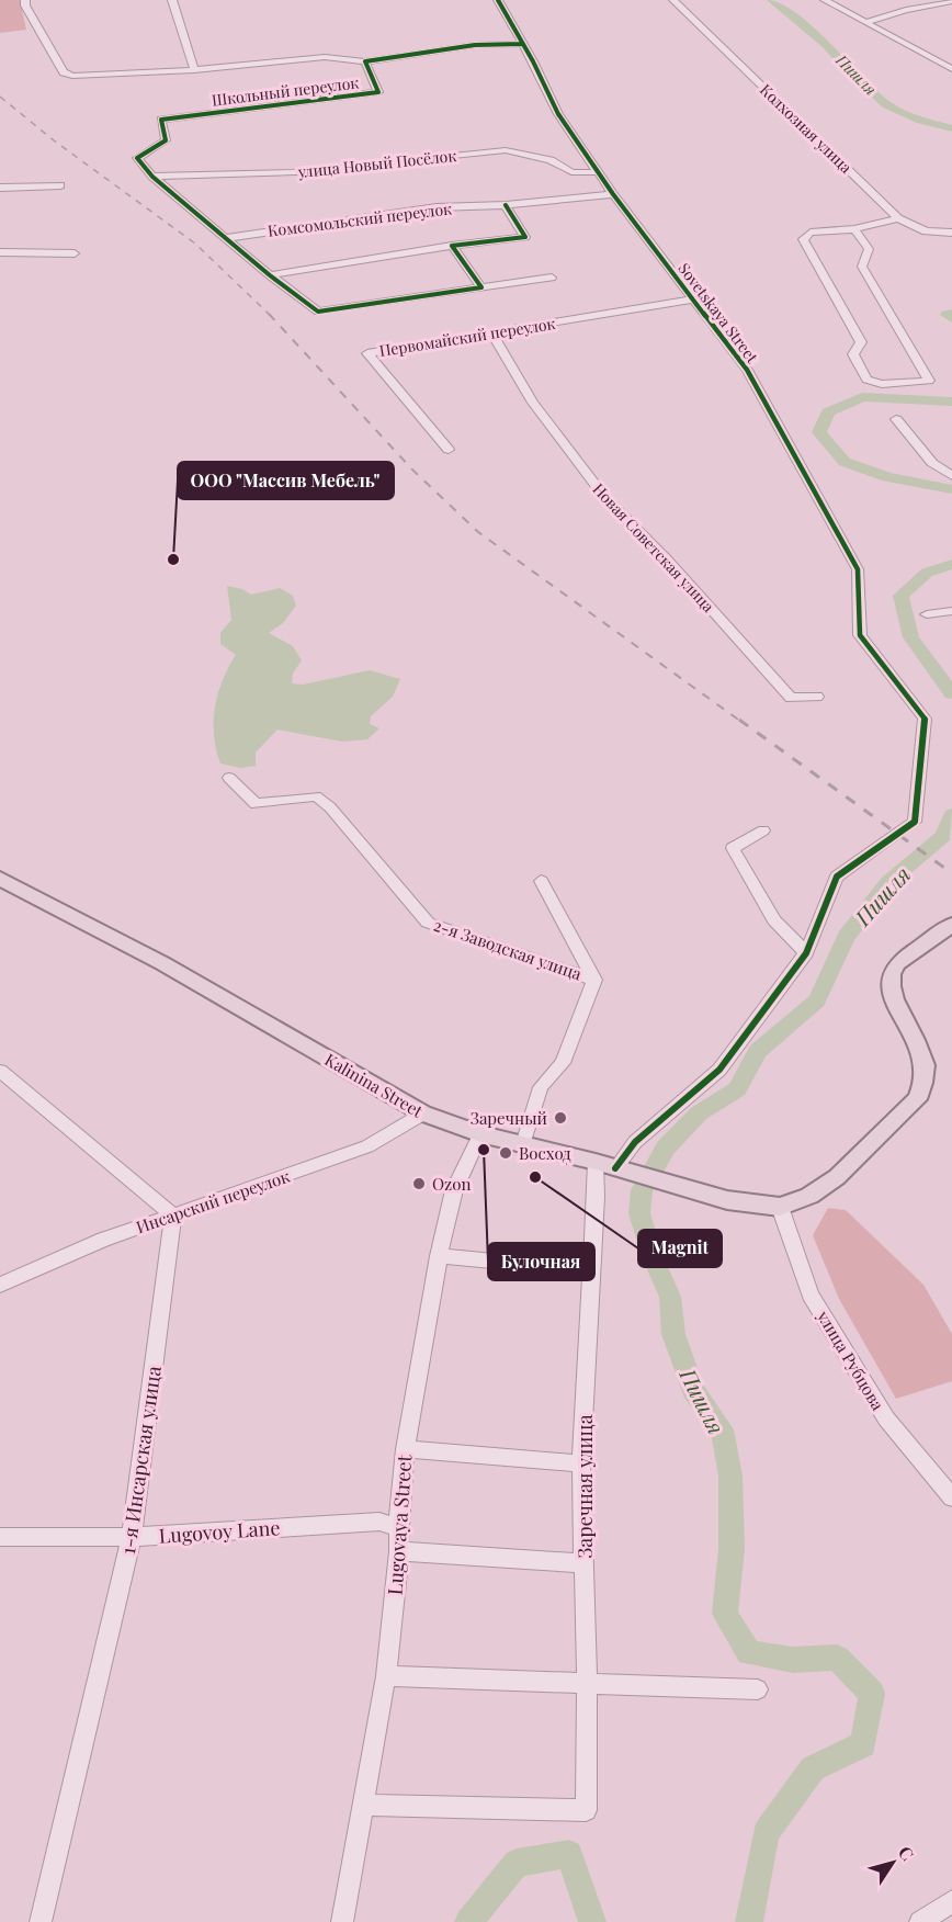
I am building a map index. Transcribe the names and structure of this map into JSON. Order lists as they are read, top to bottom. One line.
{"streets":{"main road":["Kalinina Street"],"street":["Школьный переулок","Колхозная улица","улица Новый Посёлок","Комсомольский переулок","Sovetskaya Street","Первомайский переулок","Новая Советская улица","2-я Заводская улица","Инсарский переулок","улица Рубцова","1-я Инсарская улица","Заречная улица","Lugovaya Street","Lugovoy Lane"]},"crossings":[["Школьный переулок","улица Новый Посёлок"],["Школьный переулок","Sovetskaya Street"],["улица Новый Посёлок","Sovetskaya Street"],["Комсомольский переулок","Sovetskaya Street"],["Sovetskaya Street","Первомайский переулок"],["Первомайский переулок","Новая Советская улица"],["2-я Заводская улица","Kalinina Street"],["Kalinina Street","Инсарский переулок"],["Kalinina Street","улица Рубцова"],["Kalinina Street","Заречная улица"],["Kalinina Street","Lugovaya Street"],["Инсарский переулок","1-я Инсарская улица"],["1-я Инсарская улица","Lugovoy Lane"],["Заречная улица","Lugovaya Street"],["Lugovaya Street","Lugovoy Lane"]],"water":["Пишля"],"places":["ООО \"Массив Мебель\"","Заречный","Булочная","Восход","Magnit","Ozon"],"north":"top right"}
